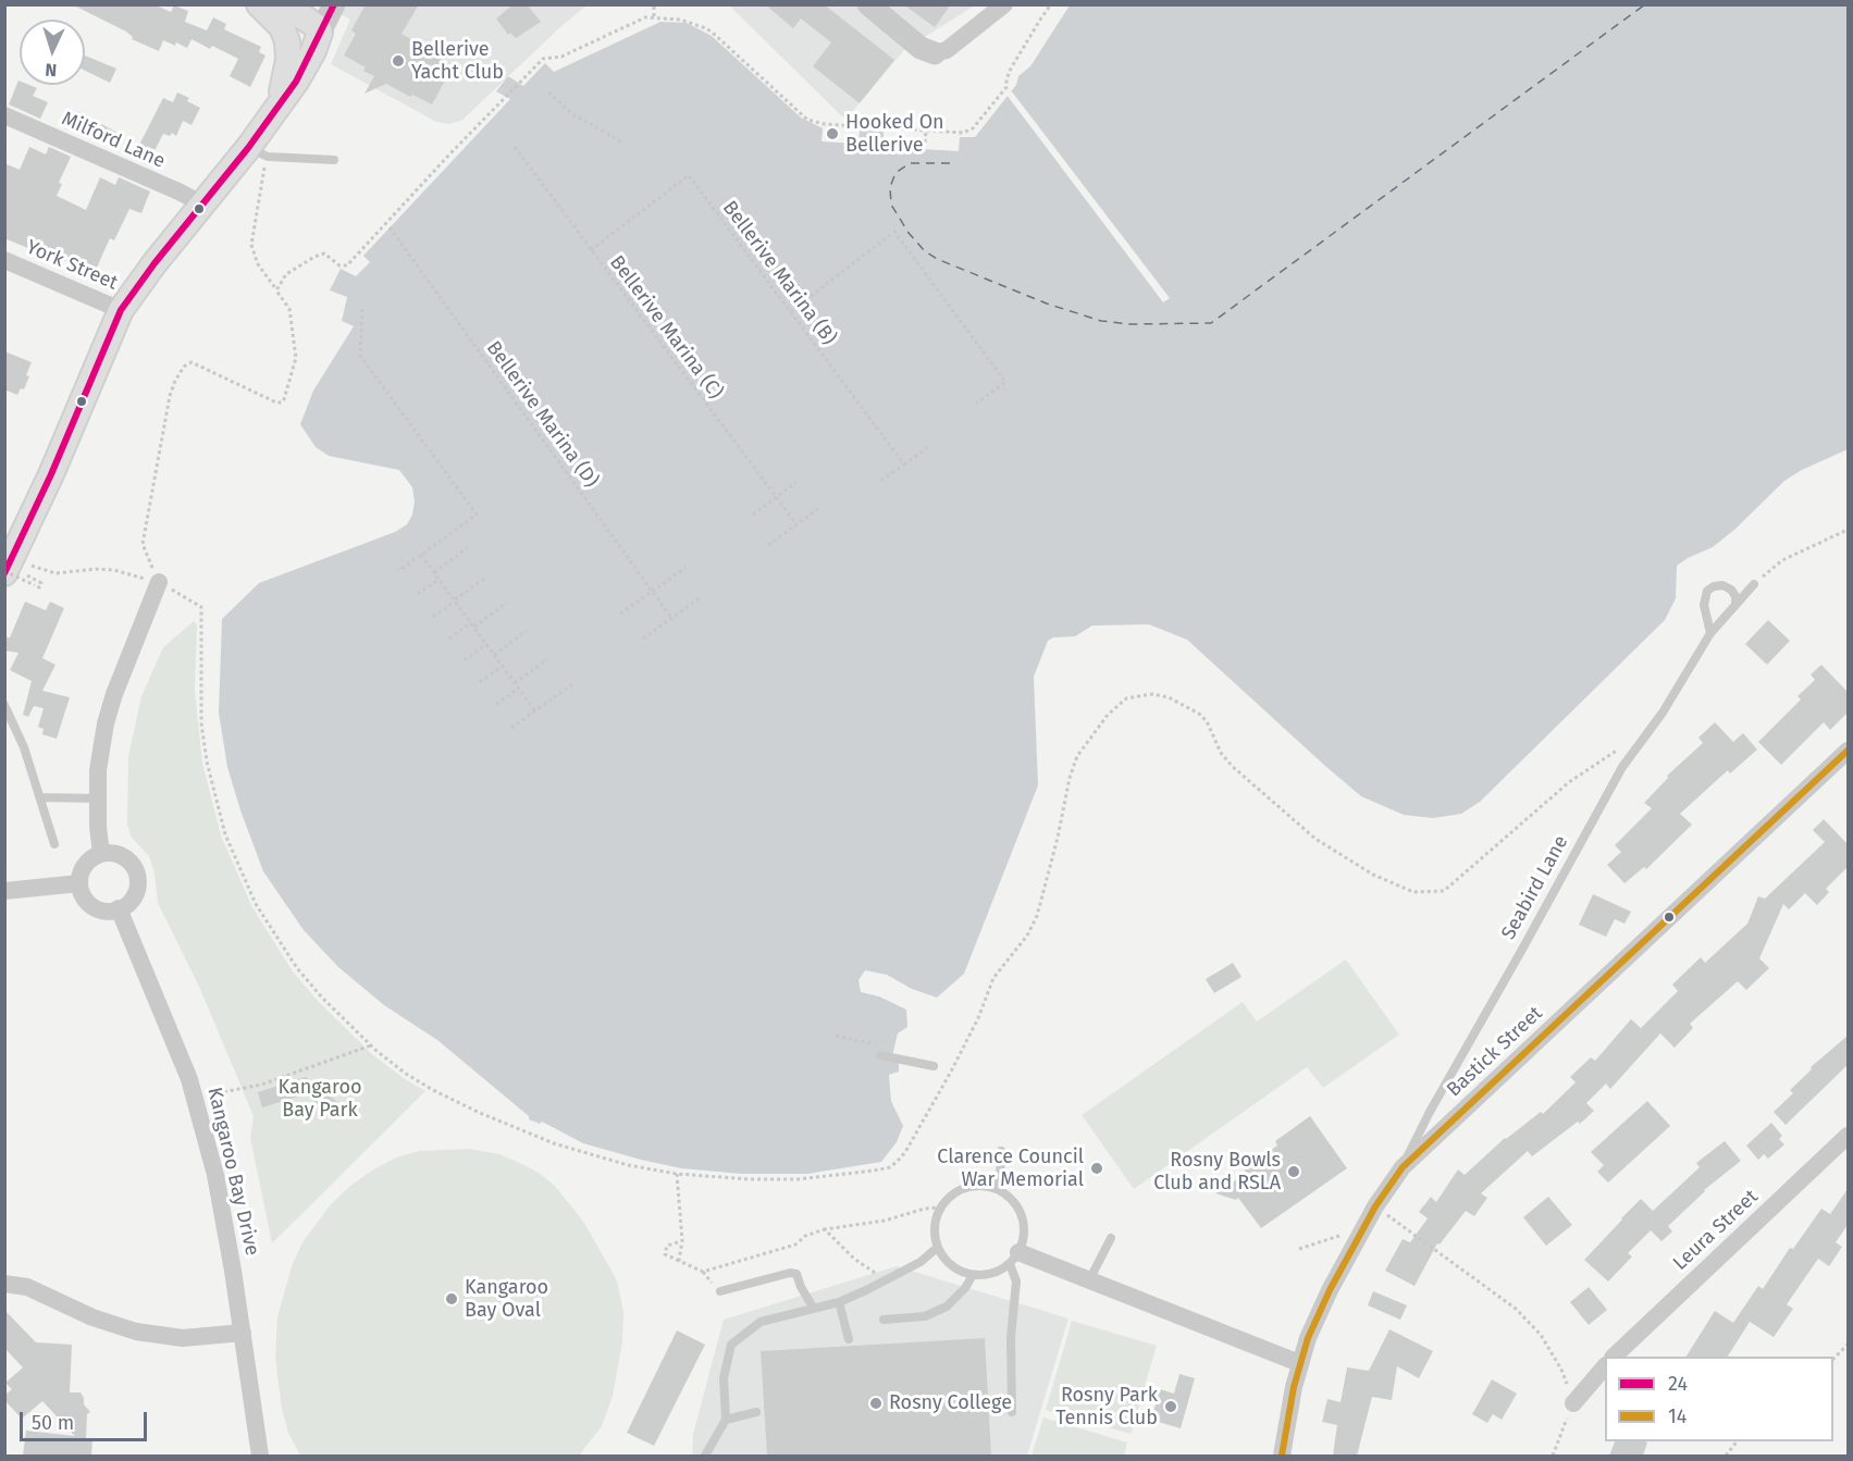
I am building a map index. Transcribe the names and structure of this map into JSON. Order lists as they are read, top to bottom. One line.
{"streets":{"street":["Milford Lane","York Street","Bastick Street","Kangaroo Bay Drive","Leura Street"],"lane":["Seabird Lane"],"path":["Bellerive Marina (B)","Bellerive Marina (C)","Bellerive Marina (D)"]},"crossings":[["Bellerive Marina (B)","Bellerive Marina (C)"],["Seabird Lane","Bastick Street"]],"parks":["Kangaroo Bay Park"],"places":["Bellerive Yacht Club","Hooked On Bellerive","Clarence Council War Memorial","Rosny Bowls Club and RSLA","Kangaroo Bay Oval","Rosny College","Rosny Park Tennis Club"],"lines":["transit line 24","transit line 14"],"legend":["24","14"],"scale_bar":"50 m","north":"bottom"}
